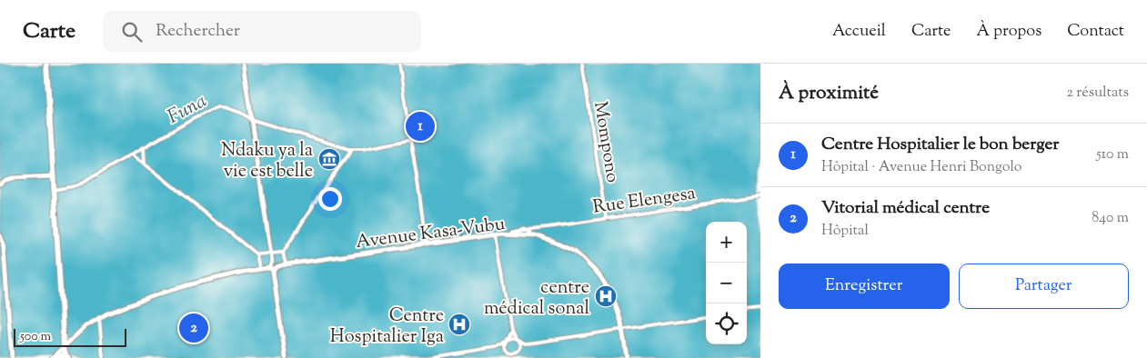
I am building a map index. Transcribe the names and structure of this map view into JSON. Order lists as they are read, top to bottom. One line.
{"streets":{"main road":["Avenue Kasa-Vubu"],"street":["Mompono","Rue Elengesa"]},"crossings":[["Mompono","Rue Elengesa"],["Rue Elengesa","Avenue Kasa-Vubu"]],"water":["Funa"],"places":{"museum":["Ndaku ya la vie est belle"],"hospital":["centre médical sonal","Centre Hospitalier Iga"]},"scale_bar":"500 m","page":{"header":"Carte","search":"Rechercher","nav":["Accueil","Carte","À propos","Contact"],"heading":["À proximité","2 résultats"],"pins":["1","2"],"list":[{"mark":"1","name":"Centre Hospitalier le bon berger","note":"Hôpital · Avenue Henri Bongolo","value":"510 m"},{"mark":"2","name":"Vitorial médical centre","note":"Hôpital","value":"840 m"}],"map_buttons":["+","−"],"buttons":["Enregistrer","Partager"],"scale":"500 m"}}
